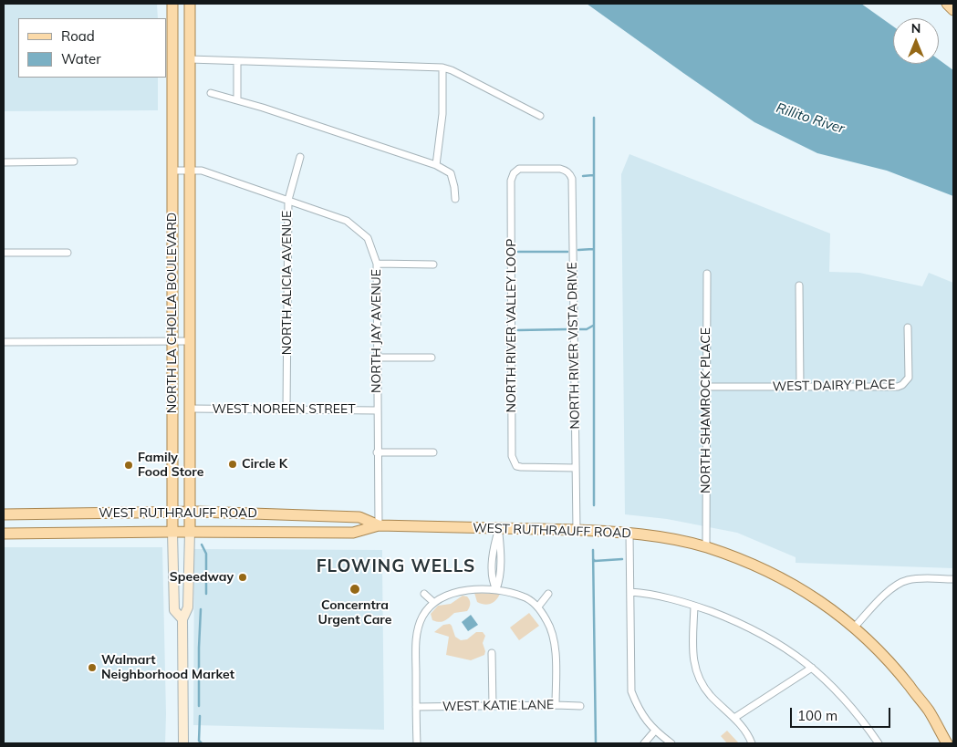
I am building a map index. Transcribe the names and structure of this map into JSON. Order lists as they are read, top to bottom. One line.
{"streets":{"main road":["NORTH LA CHOLLA BOULEVARD","WEST RUTHRAUFF ROAD"],"street":["NORTH ALICIA AVENUE","NORTH RIVER VALLEY LOOP","NORTH JAY AVENUE","NORTH RIVER VISTA DRIVE","WEST DAIRY PLACE","WEST NOREEN STREET","NORTH SHAMROCK PLACE","WEST KATIE LANE"]},"crossings":[["NORTH ALICIA AVENUE","NORTH JAY AVENUE"],["NORTH ALICIA AVENUE","WEST NOREEN STREET"],["NORTH LA CHOLLA BOULEVARD","NORTH JAY AVENUE"],["NORTH LA CHOLLA BOULEVARD","WEST NOREEN STREET"],["NORTH LA CHOLLA BOULEVARD","WEST RUTHRAUFF ROAD"],["NORTH RIVER VALLEY LOOP","NORTH RIVER VISTA DRIVE"],["NORTH JAY AVENUE","WEST NOREEN STREET"],["NORTH JAY AVENUE","WEST RUTHRAUFF ROAD"],["NORTH RIVER VISTA DRIVE","WEST RUTHRAUFF ROAD"],["WEST DAIRY PLACE","NORTH SHAMROCK PLACE"],["NORTH SHAMROCK PLACE","WEST RUTHRAUFF ROAD"]],"districts":["FLOWING WELLS"],"water":["Rillito River"],"places":["Circle K","Family Food Store","Speedway","Concerntra Urgent Care","Walmart Neighborhood Market"],"legend":["Road","Water"],"scale_bar":"100 m","north":"top"}
